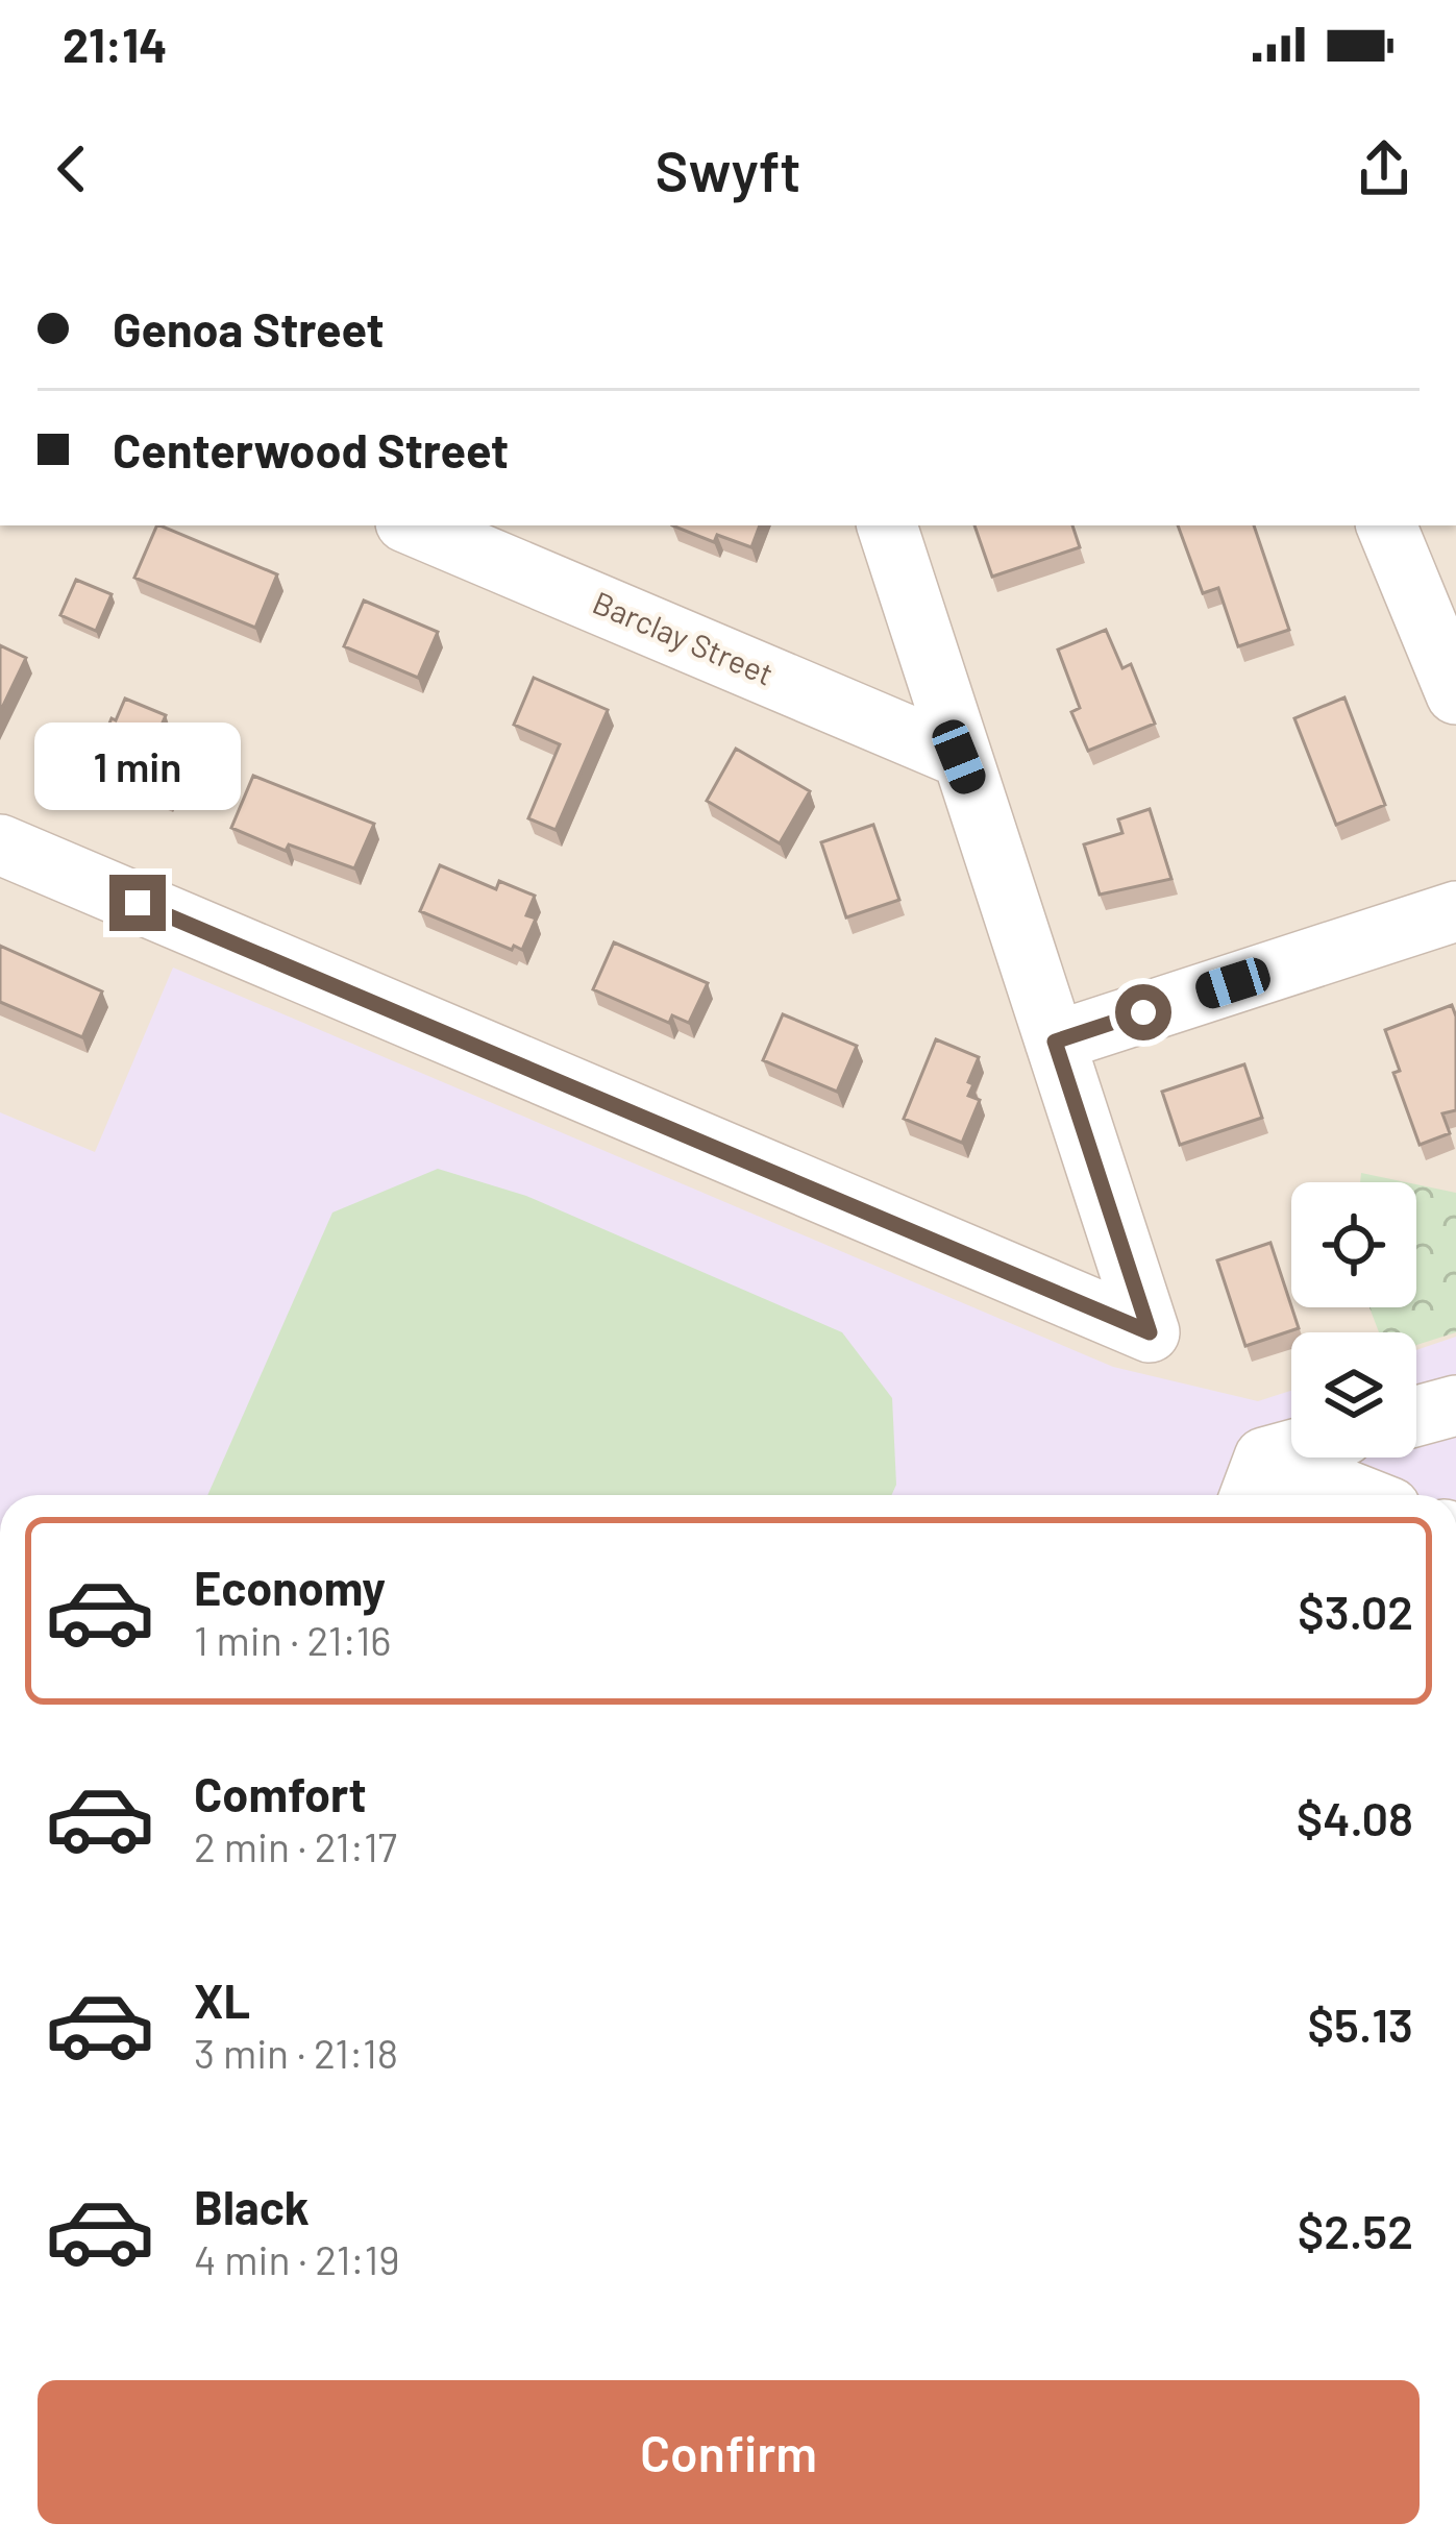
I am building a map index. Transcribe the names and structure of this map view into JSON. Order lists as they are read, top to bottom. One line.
{"streets":{"street":["Barclay Street"]},"page":{"status":"21:14","header":"Swyft","banner":["Genoa Street","Centerwood Street"],"bubble":"1 min","list":[{"name":"Economy","note":"1 min · 21:16","value":"$3.02"},{"name":"Comfort","note":"2 min · 21:17","value":"$4.08"},{"name":"XL","note":"3 min · 21:18","value":"$5.13"},{"name":"Black","note":"4 min · 21:19","value":"$2.52"}],"buttons":"Confirm"}}
